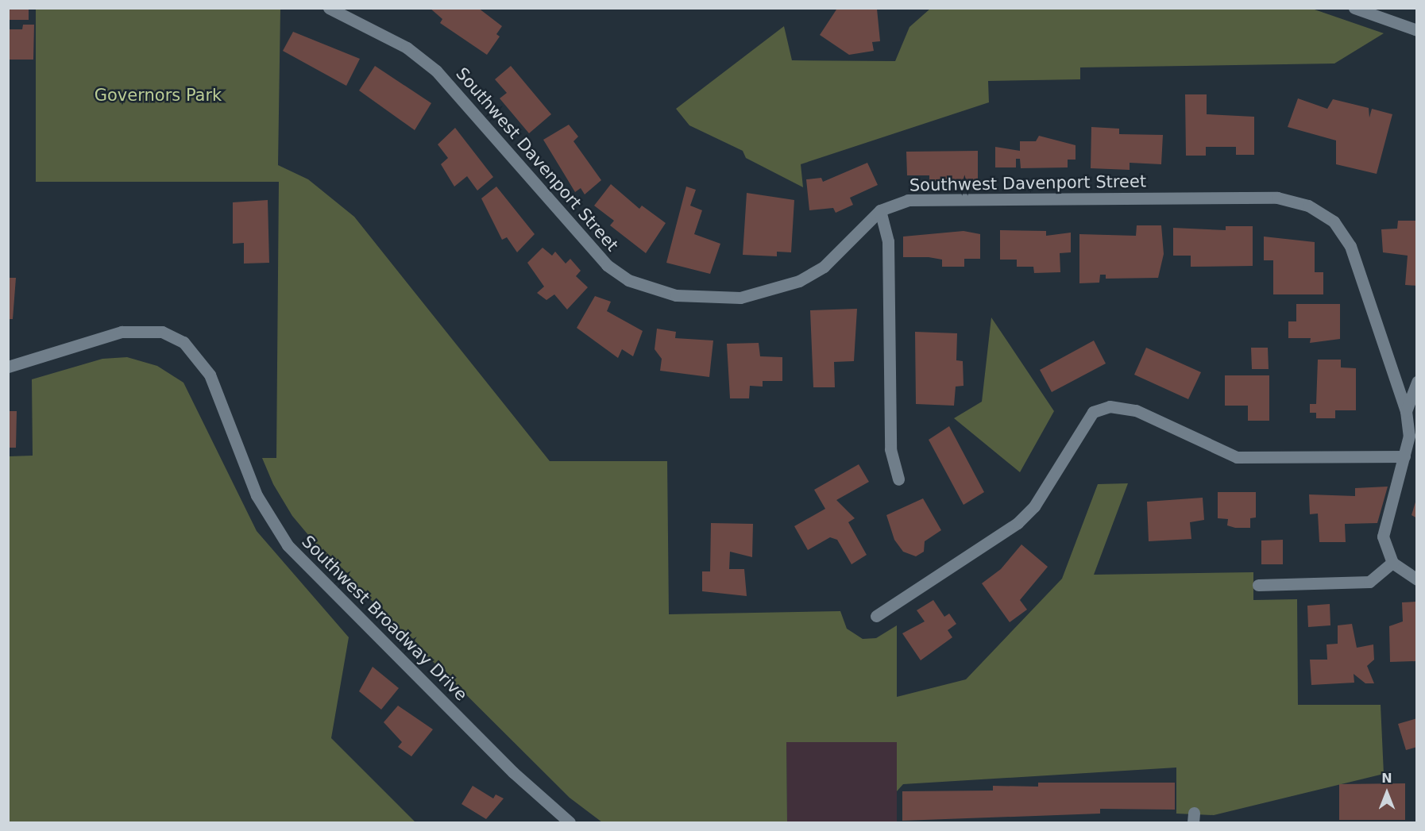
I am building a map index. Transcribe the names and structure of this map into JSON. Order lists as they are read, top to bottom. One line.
{"streets":{"street":["Southwest Davenport Street","Southwest Broadway Drive"]},"parks":["Governors Park"],"north":"top"}
